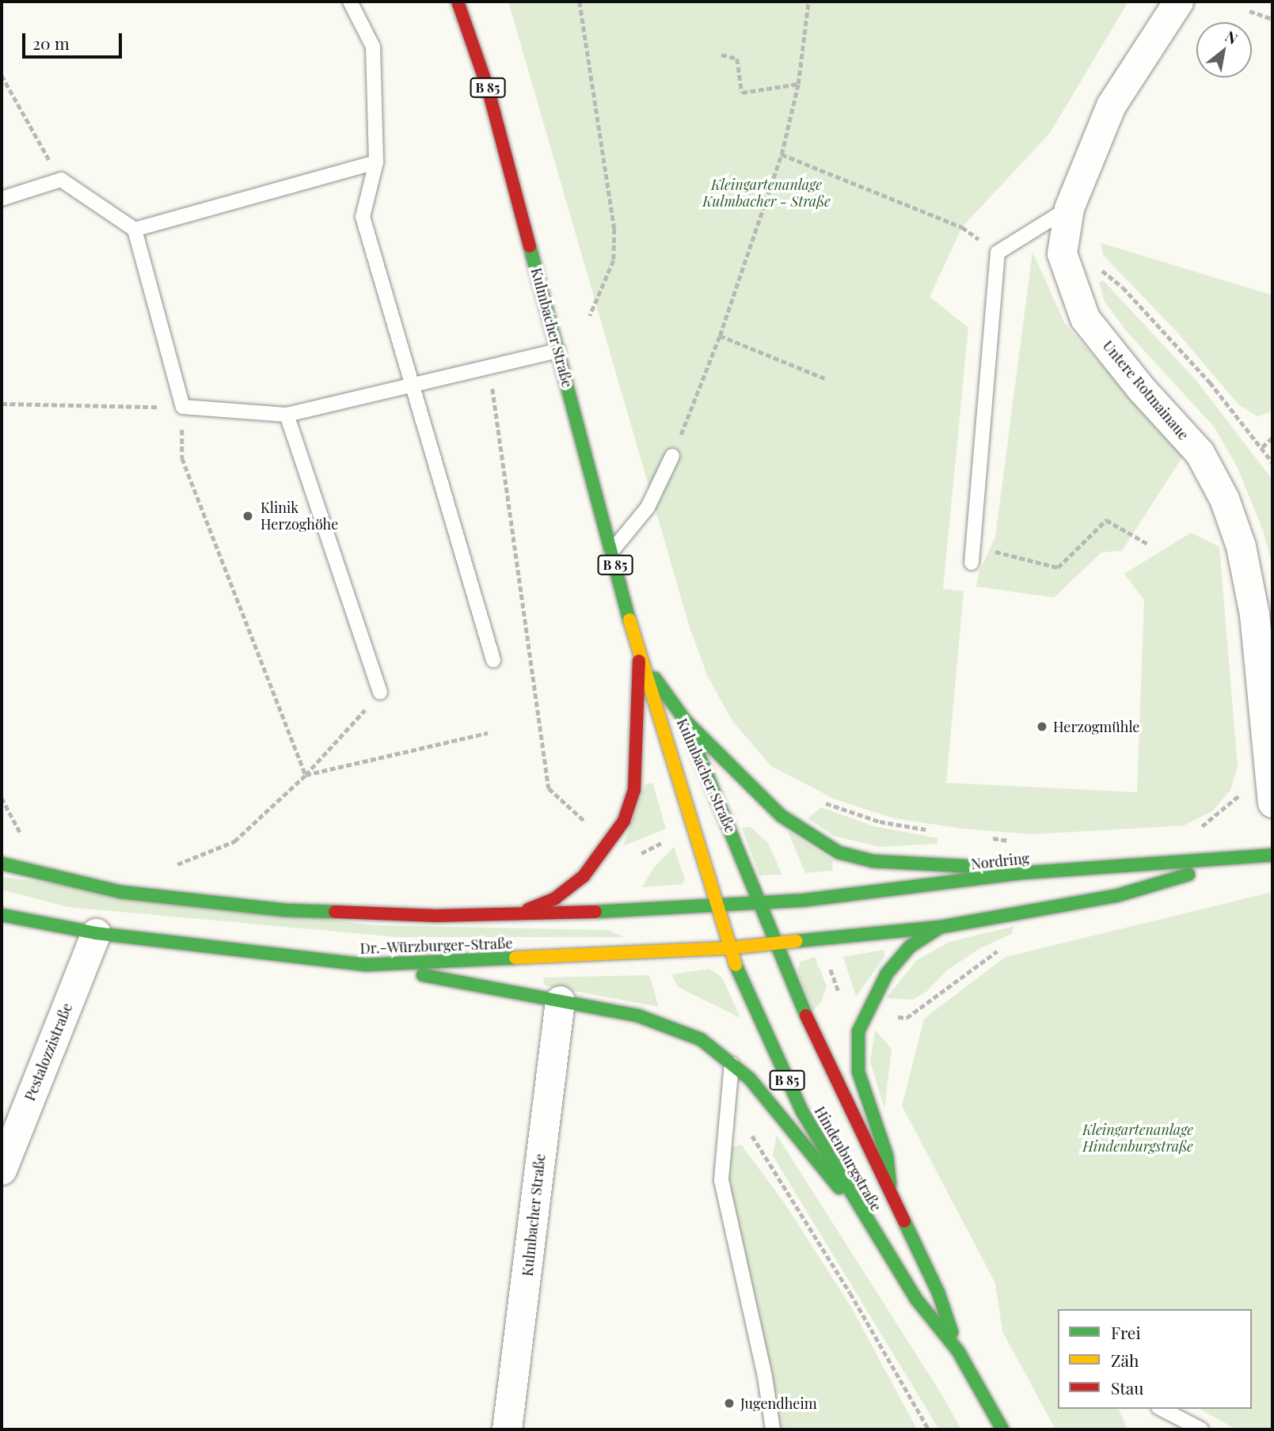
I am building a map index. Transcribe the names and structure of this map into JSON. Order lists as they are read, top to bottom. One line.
{"streets":{"main road":["B 85","Kulmbacher Straße","Nordring","Dr.-Würzburger-Straße","Hindenburgstraße"],"street":["Untere Rotmainaue","Pestalozzistraße"]},"crossings":[["Kulmbacher Straße","Nordring"],["Kulmbacher Straße","Hindenburgstraße"],["Nordring","Dr.-Würzburger-Straße"],["Nordring","Hindenburgstraße"],["Dr.-Würzburger-Straße","Pestalozzistraße"],["Dr.-Würzburger-Straße","Hindenburgstraße"]],"parks":["Kleingartenanlage Kulmbacher - Straße","Kleingartenanlage Hindenburgstraße"],"places":["Klinik Herzoghöhe","Herzogmühle","Jugendheim"],"legend":["Frei","Zäh","Stau"],"scale_bar":"20 m","north":"top right"}
